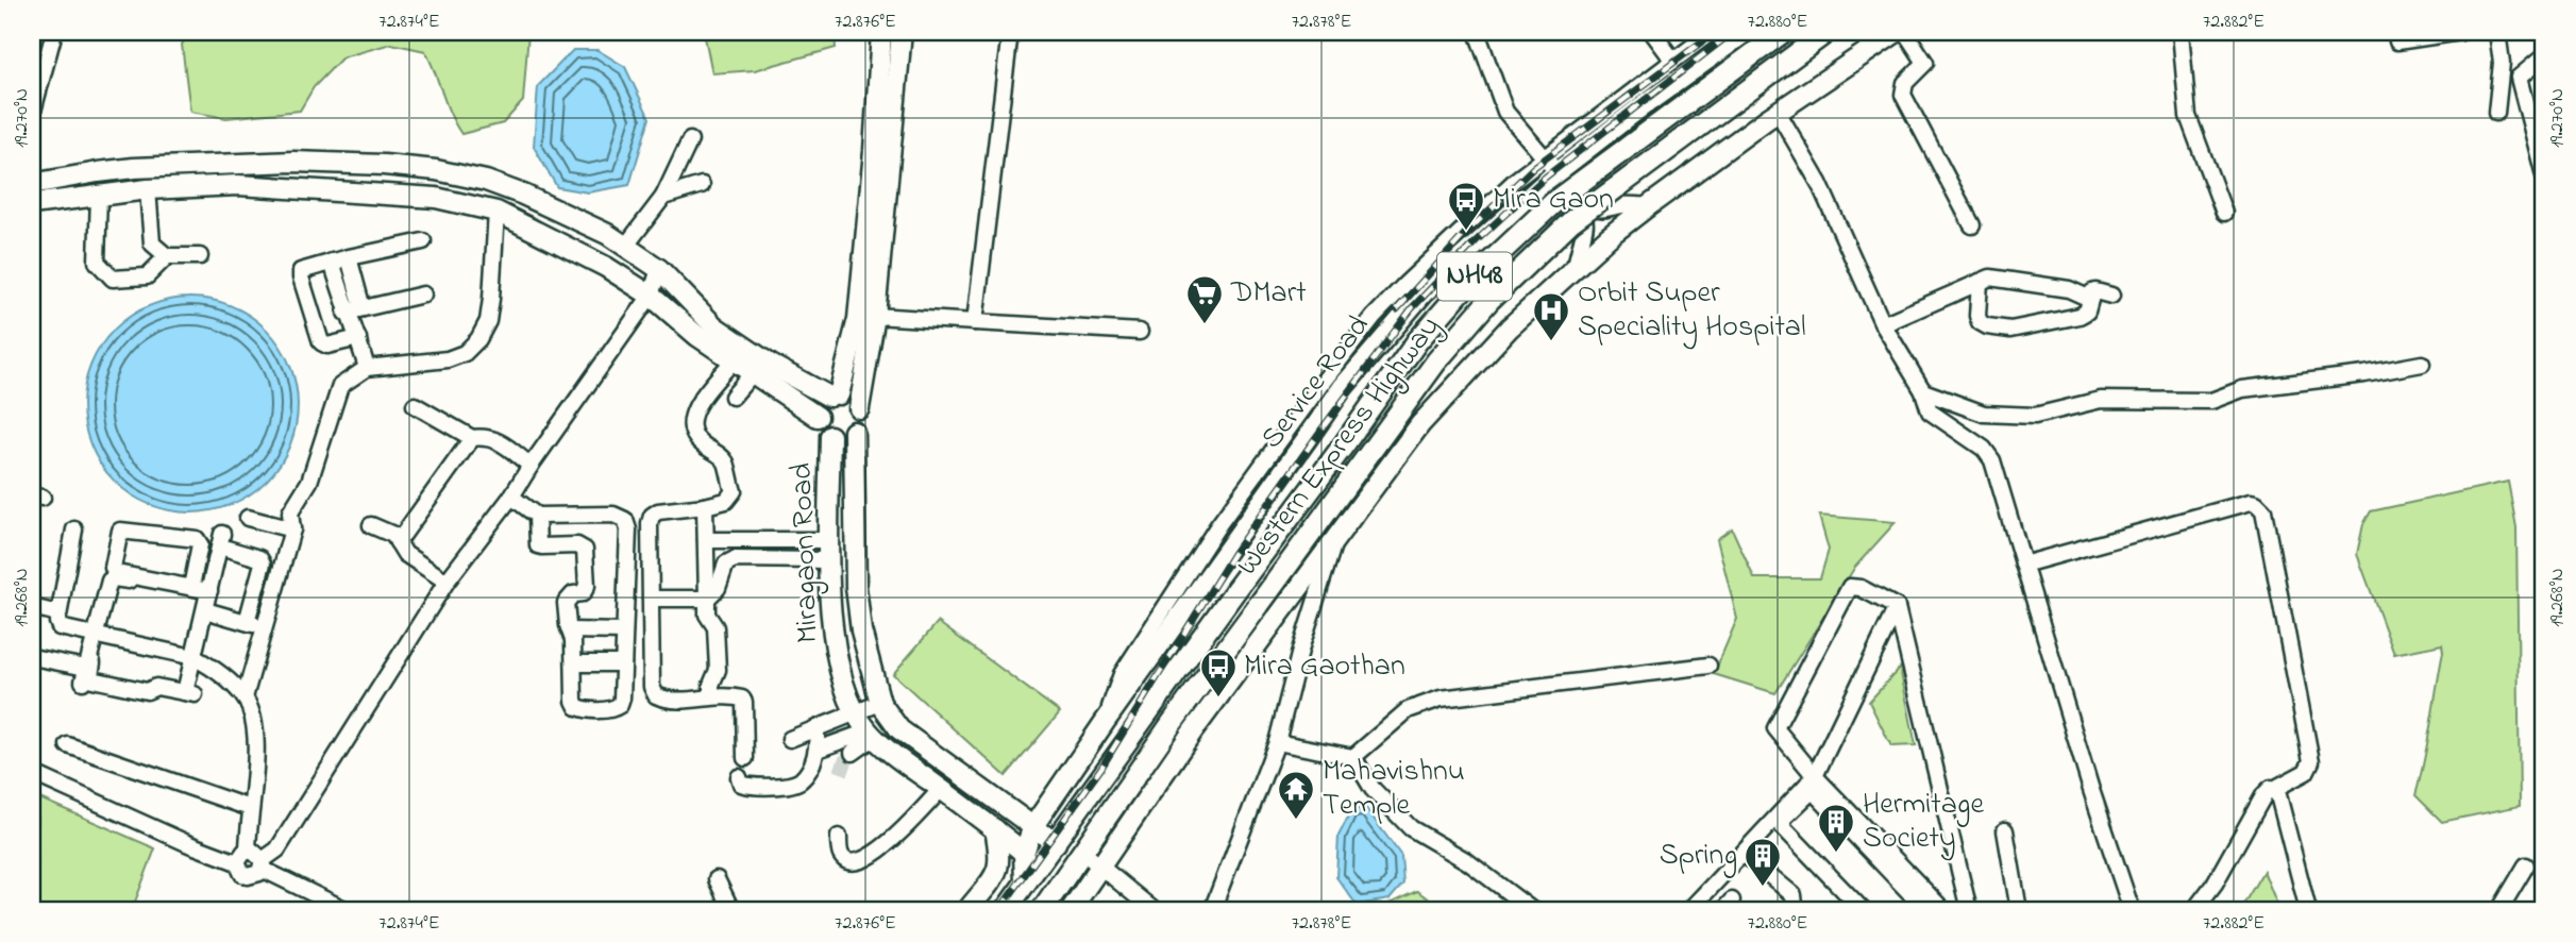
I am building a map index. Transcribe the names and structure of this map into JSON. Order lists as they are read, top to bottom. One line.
{"streets":{"highway":["NH48","Western Express Highway"],"main road":["Service Road","Miragaon Road"]},"crossings":[["Service Road","Miragaon Road"],["Western Express Highway","Miragaon Road"]],"places":{"bus stop":["Mira Gaon","Mira Gaothan"],"supermarket":["DMart"],"hospital":["Orbit Super Speciality Hospital"],"temple":["Mahavishnu Temple"],"building":["Hermitage Society","Spring"]},"coordinates":["72.874°E","72.876°E","72.878°E","72.880°E","72.882°E","19.270°N","19.268°N"]}
